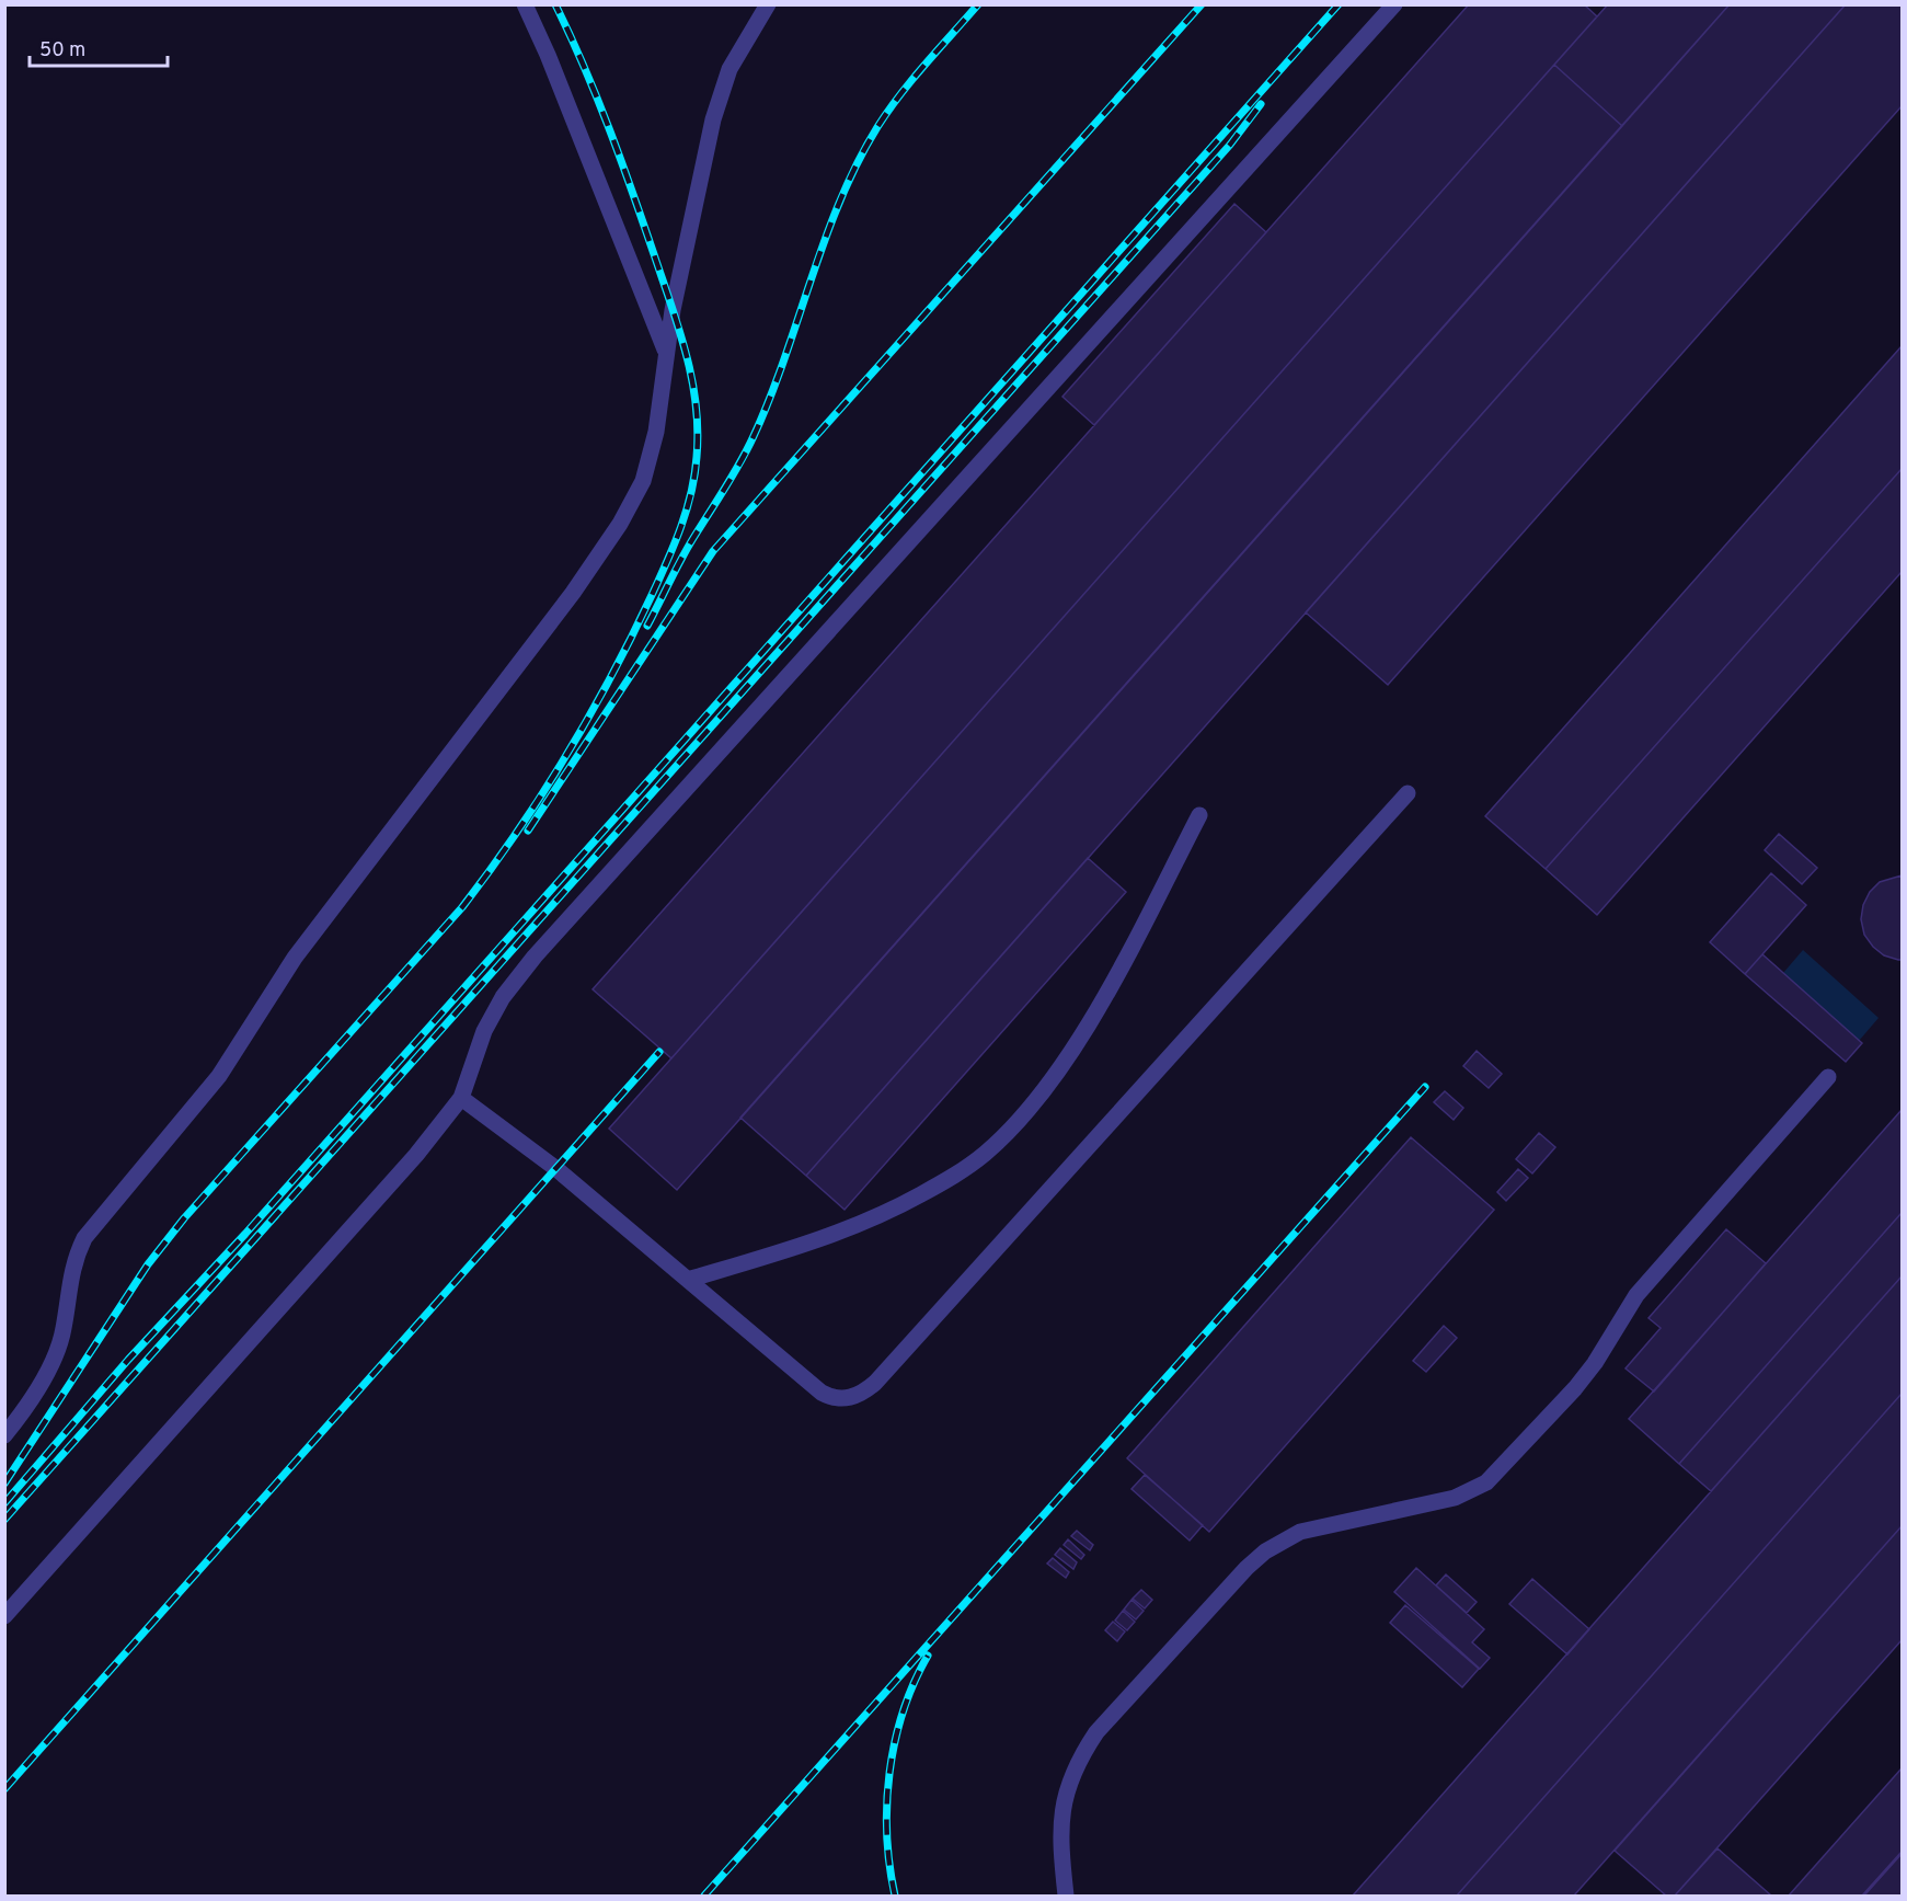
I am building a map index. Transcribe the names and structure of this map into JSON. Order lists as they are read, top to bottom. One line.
{"scale_bar":"50 m"}
